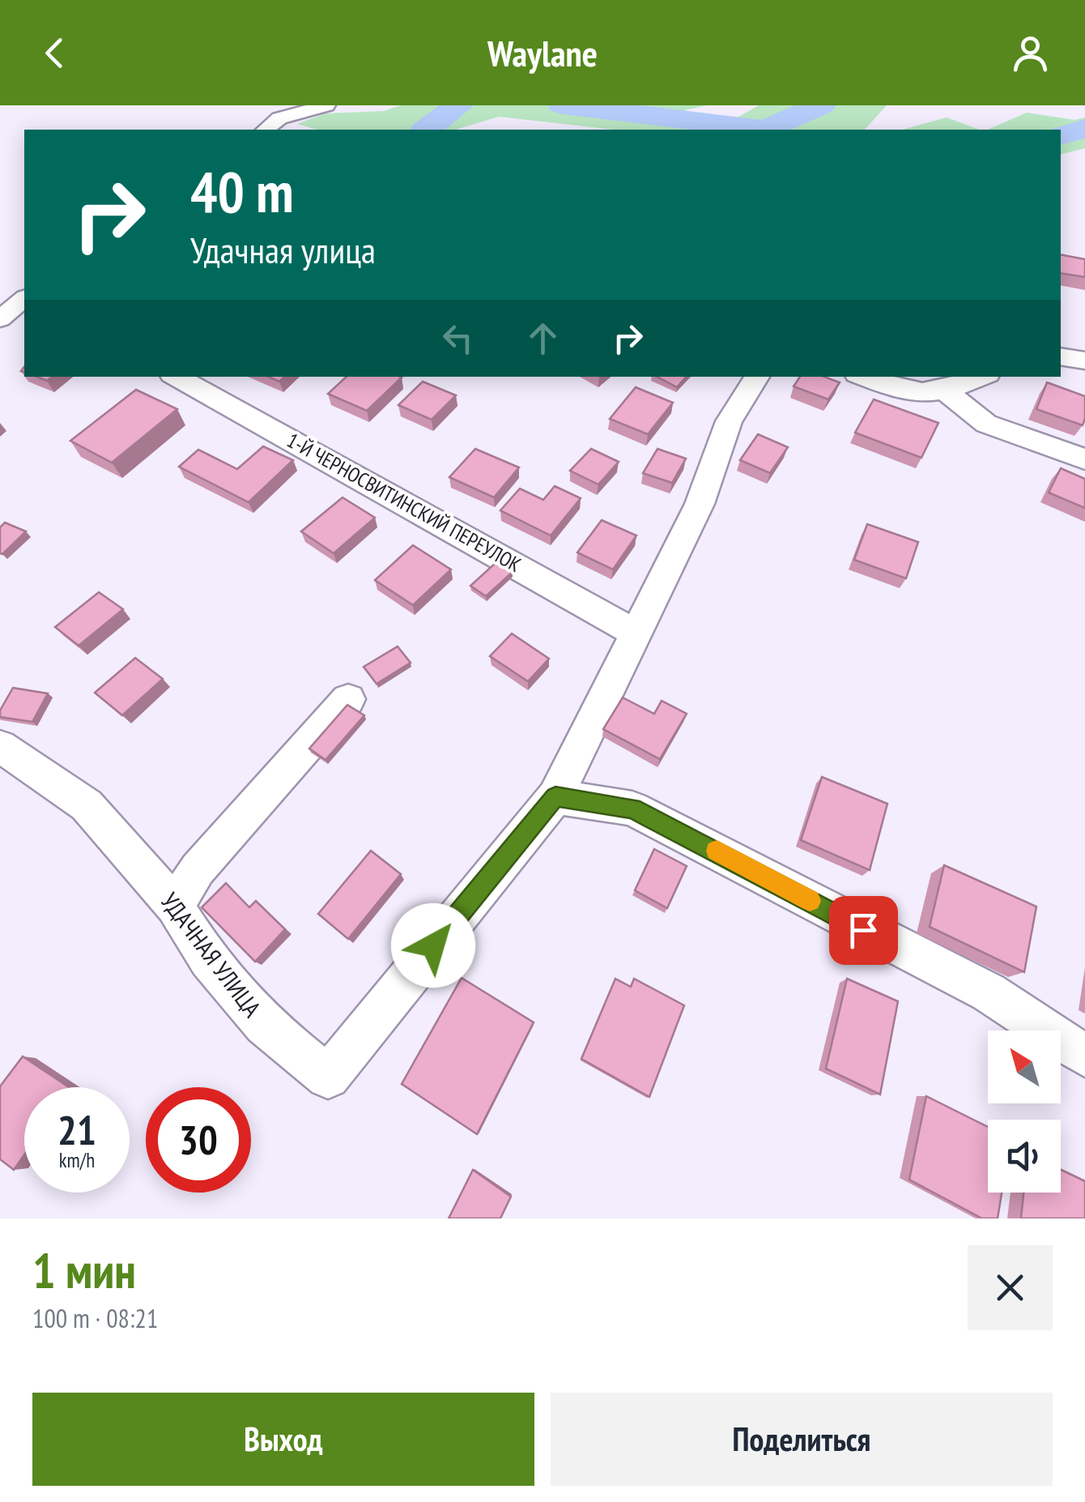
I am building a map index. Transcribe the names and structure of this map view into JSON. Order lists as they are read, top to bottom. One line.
{"streets":{"street":["1-Й ЧЕРНОСВИТИНСКИЙ ПЕРЕУЛОК","УДАЧНАЯ УЛИЦА"]},"north":"top left","page":{"header":"Waylane","turn":["40 m","Удачная улица"],"speed":"21 km/h","limit":"30","heading":["1 мин","100 m · 08:21"],"buttons":["Выход","Поделиться"]}}
